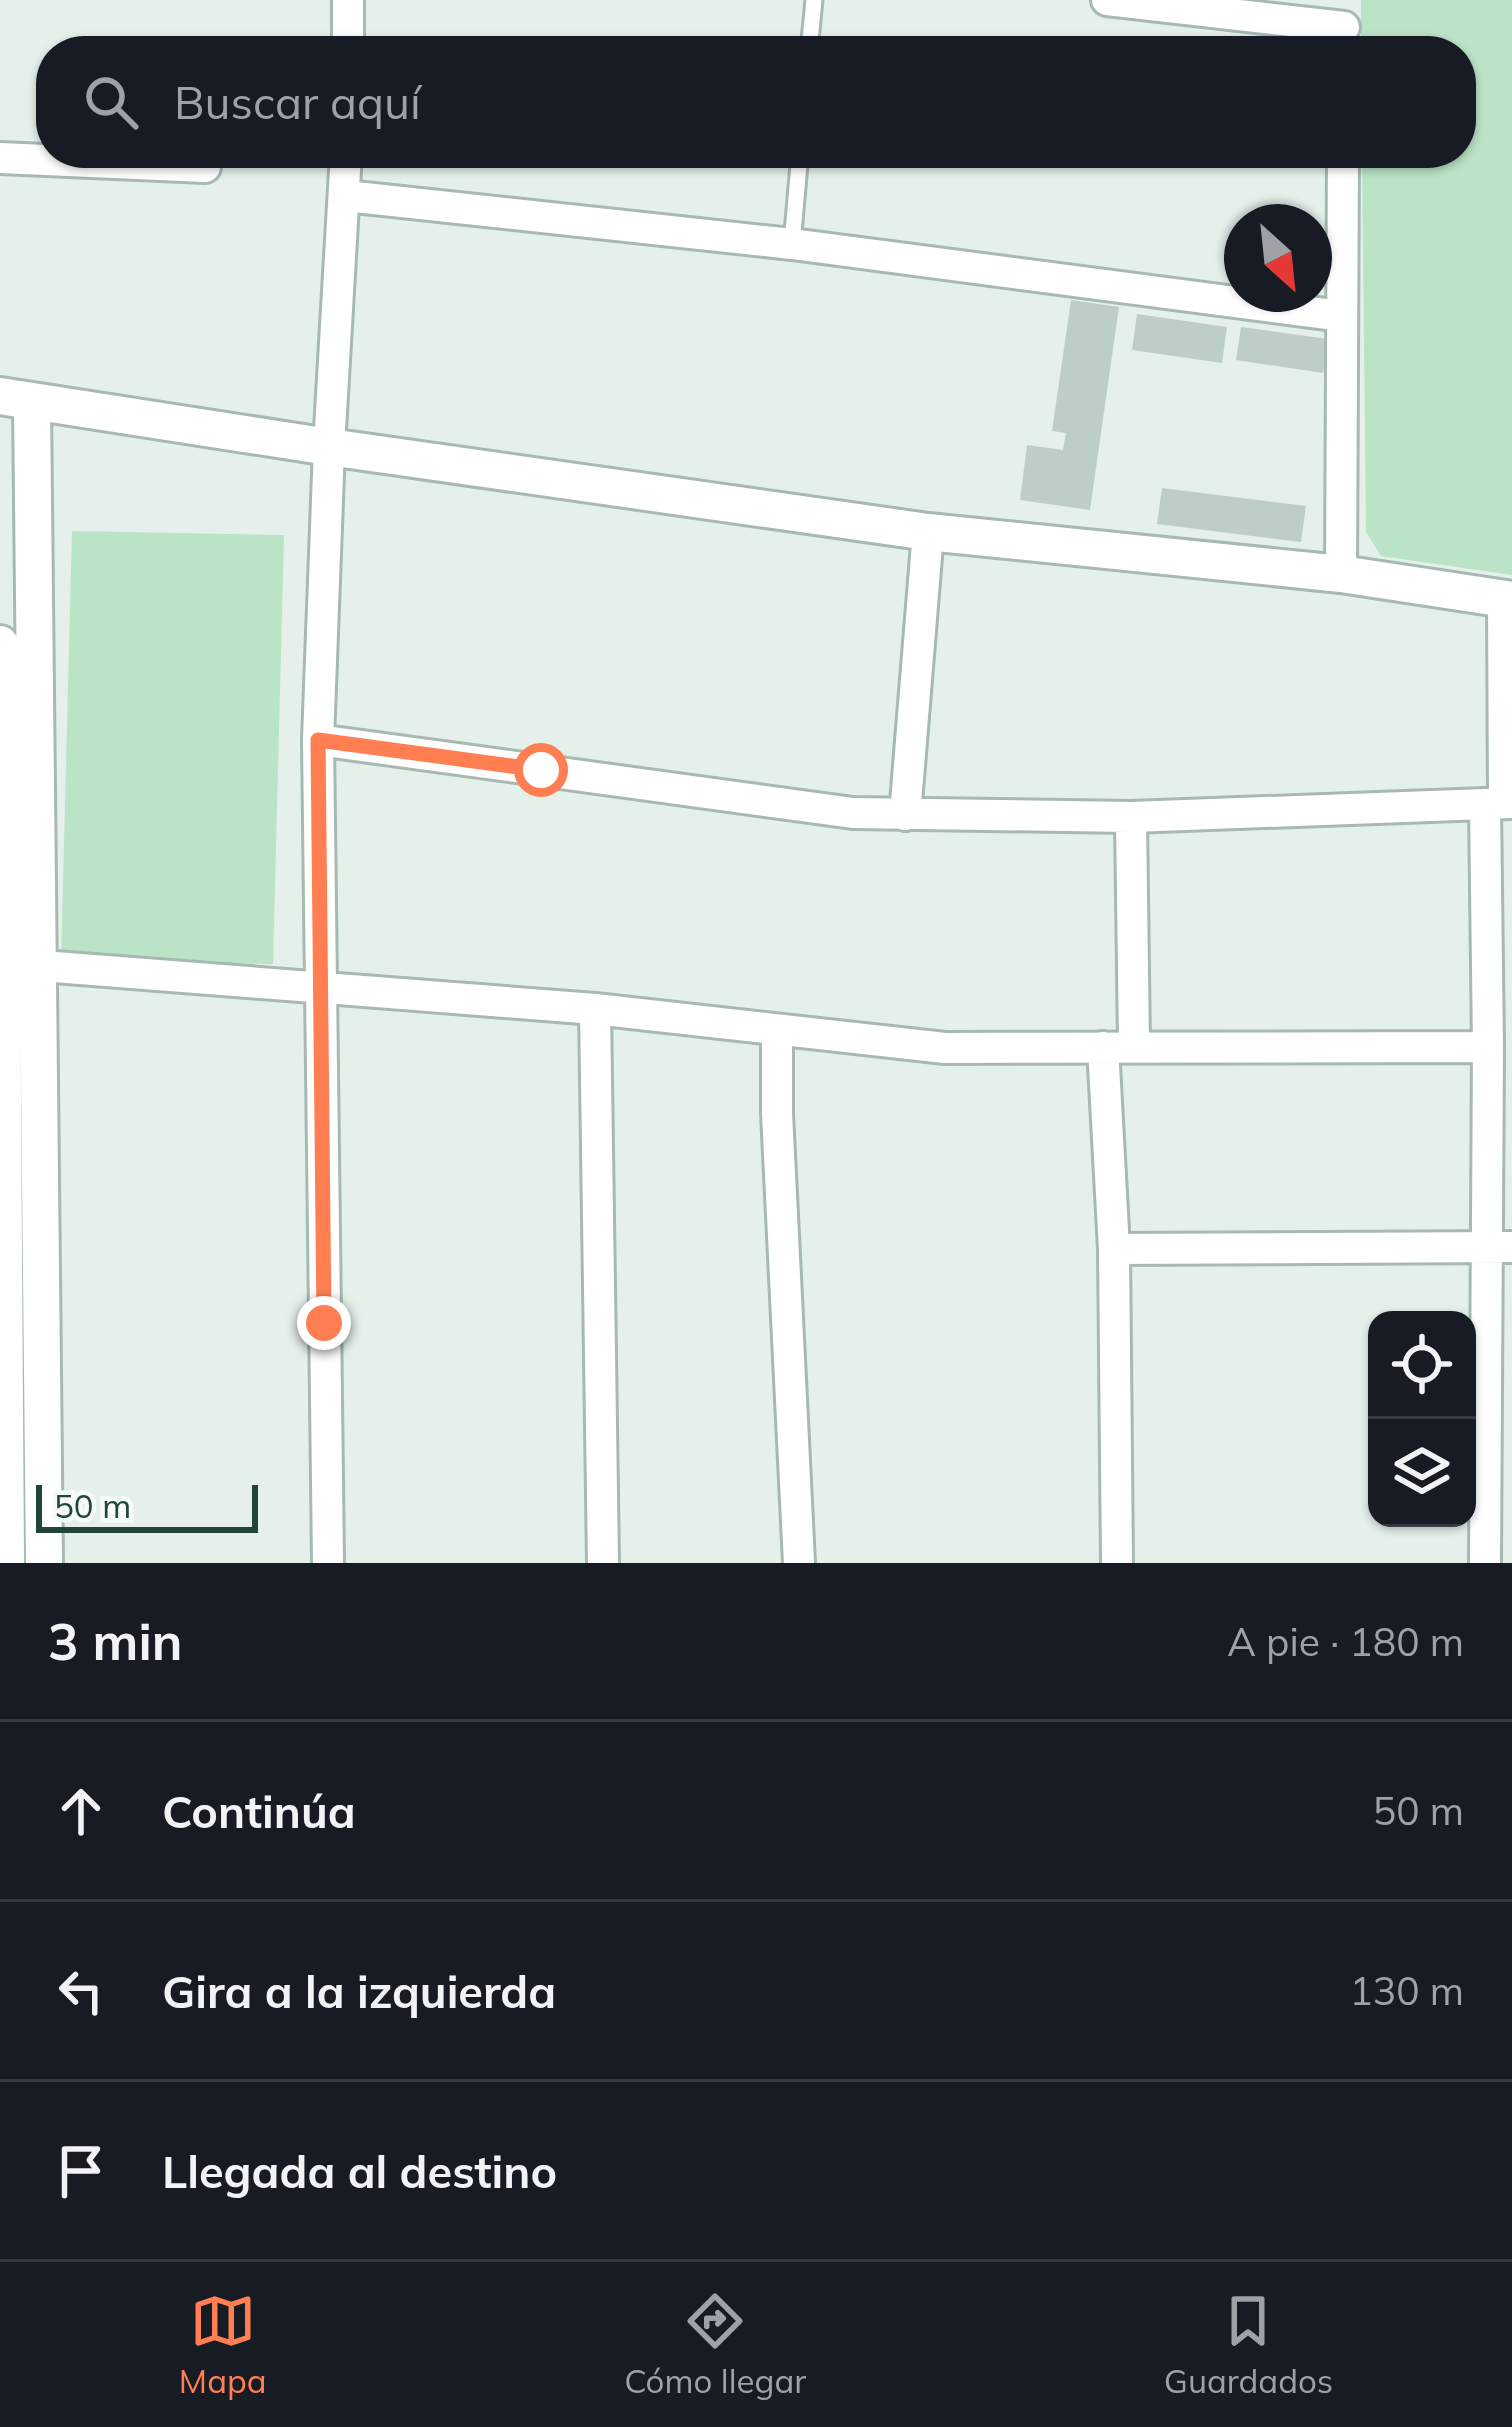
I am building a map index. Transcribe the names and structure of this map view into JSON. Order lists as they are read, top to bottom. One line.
{"scale_bar":"50 m","north":"bottom right","page":{"search":"Buscar aquí","scale":"50 m","heading":["3 min","A pie · 180 m"],"list":[["Continúa","50 m"],["Gira a la izquierda","130 m"],"Llegada al destino"],"nav":["Mapa","Cómo llegar","Guardados"]}}
